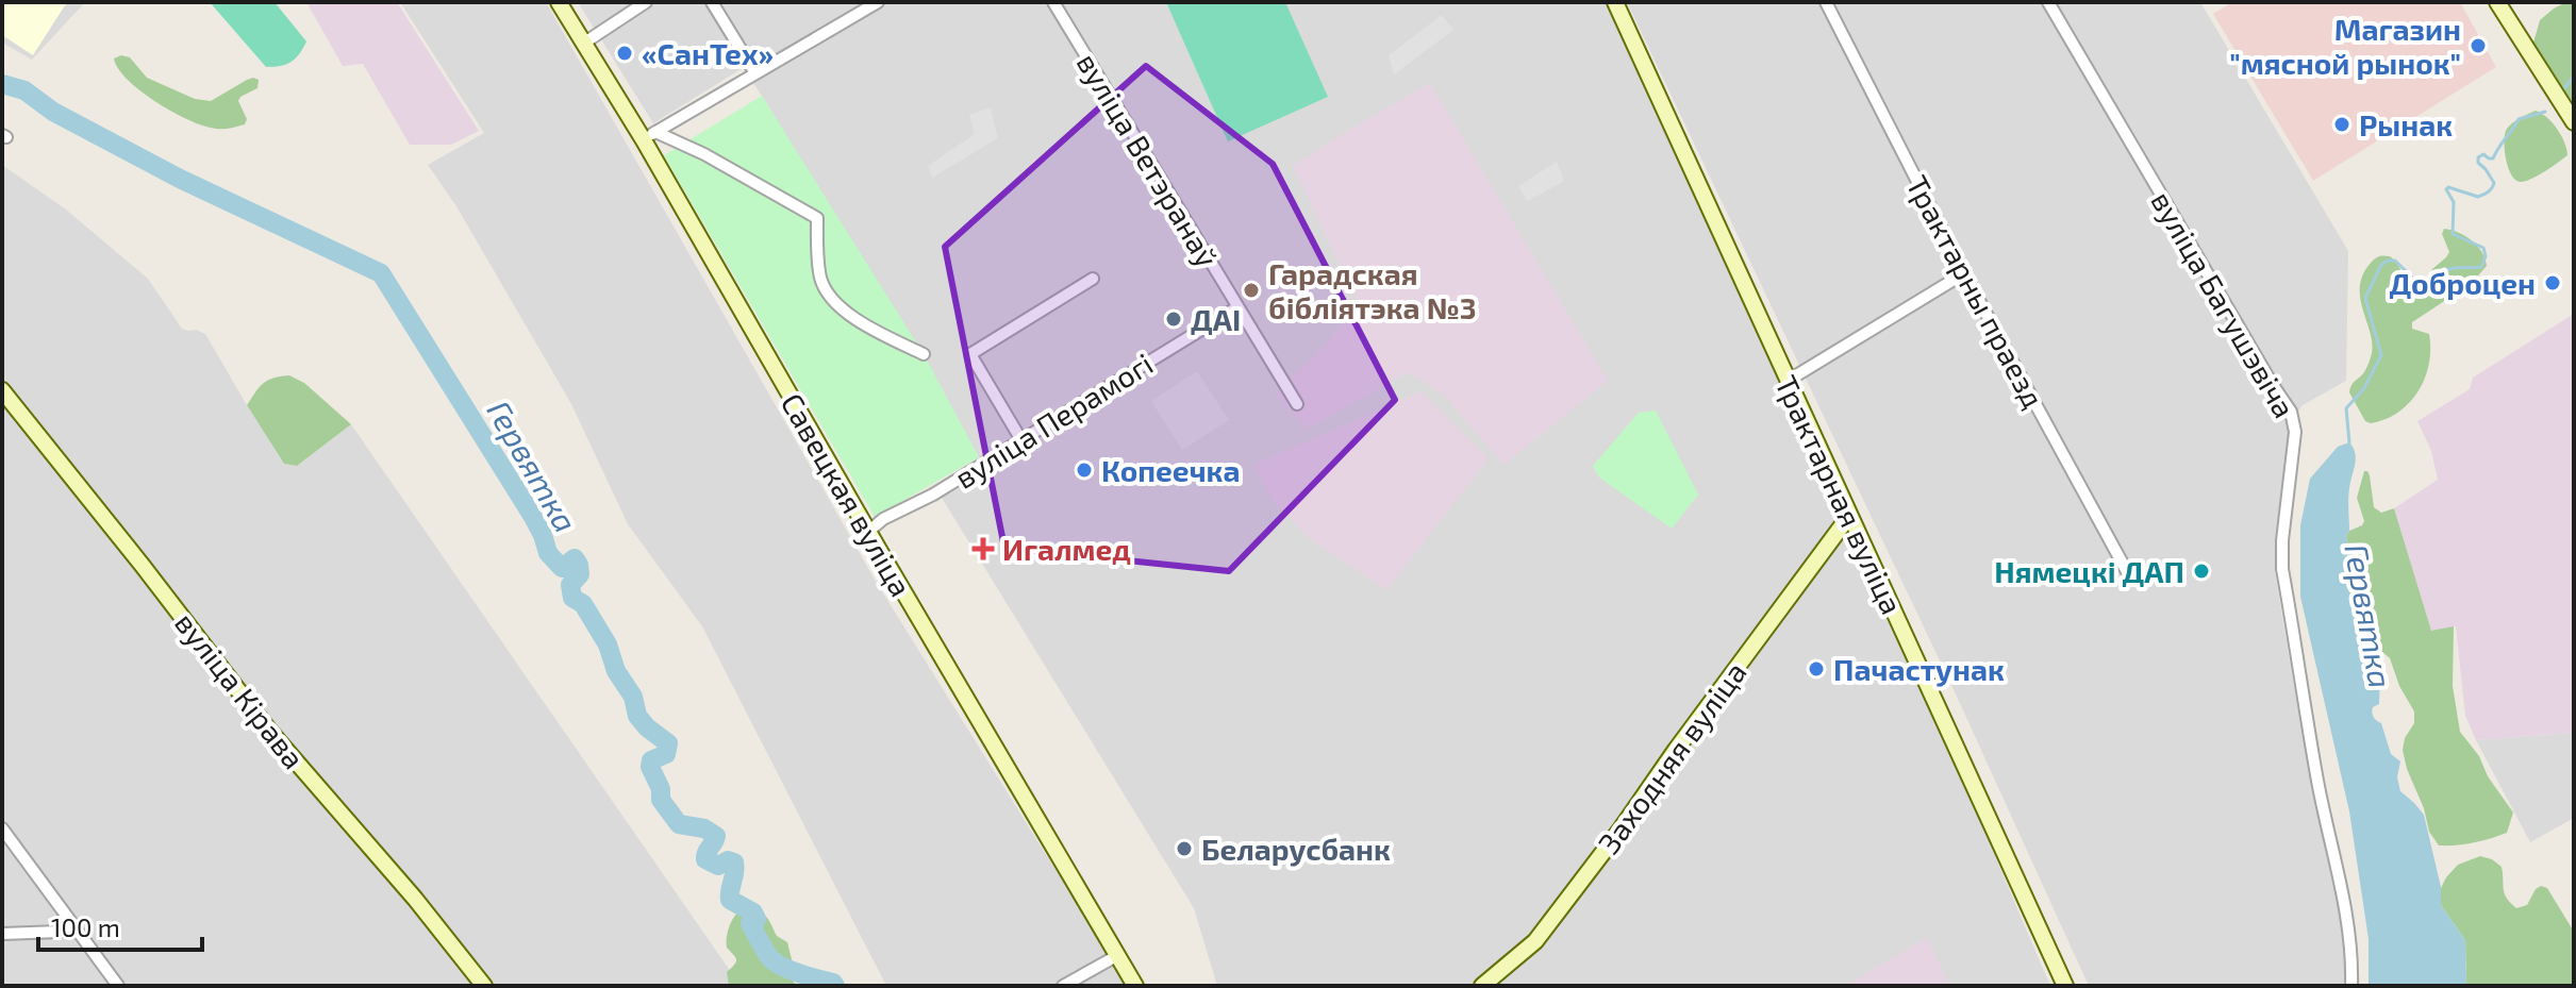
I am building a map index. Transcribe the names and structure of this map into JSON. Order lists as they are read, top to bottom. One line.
{"streets":{"street":["вуліца Ветэранаў","Трактарны праезд","вуліца Багушэвіча","вуліца Перамогі","Савецкая вуліца","Трактарная вуліца","вуліца Кірава","Заходняя вуліца"]},"crossings":[["вуліца Ветэранаў","вуліца Перамогі"],["вуліца Перамогі","Савецкая вуліца"],["Трактарная вуліца","Заходняя вуліца"]],"water":["Гервятка"],"places":{"other":["Магазин \"мясной рынок\"","«СанТех»","Рынак","Доброцен","Гарадская бібліятэка №3","ДАІ","Копеечка","Нямецкі ДАП","Пачастунак","Беларусбанк"],"health":["Игалмед"]},"scale_bar":"100 m"}
